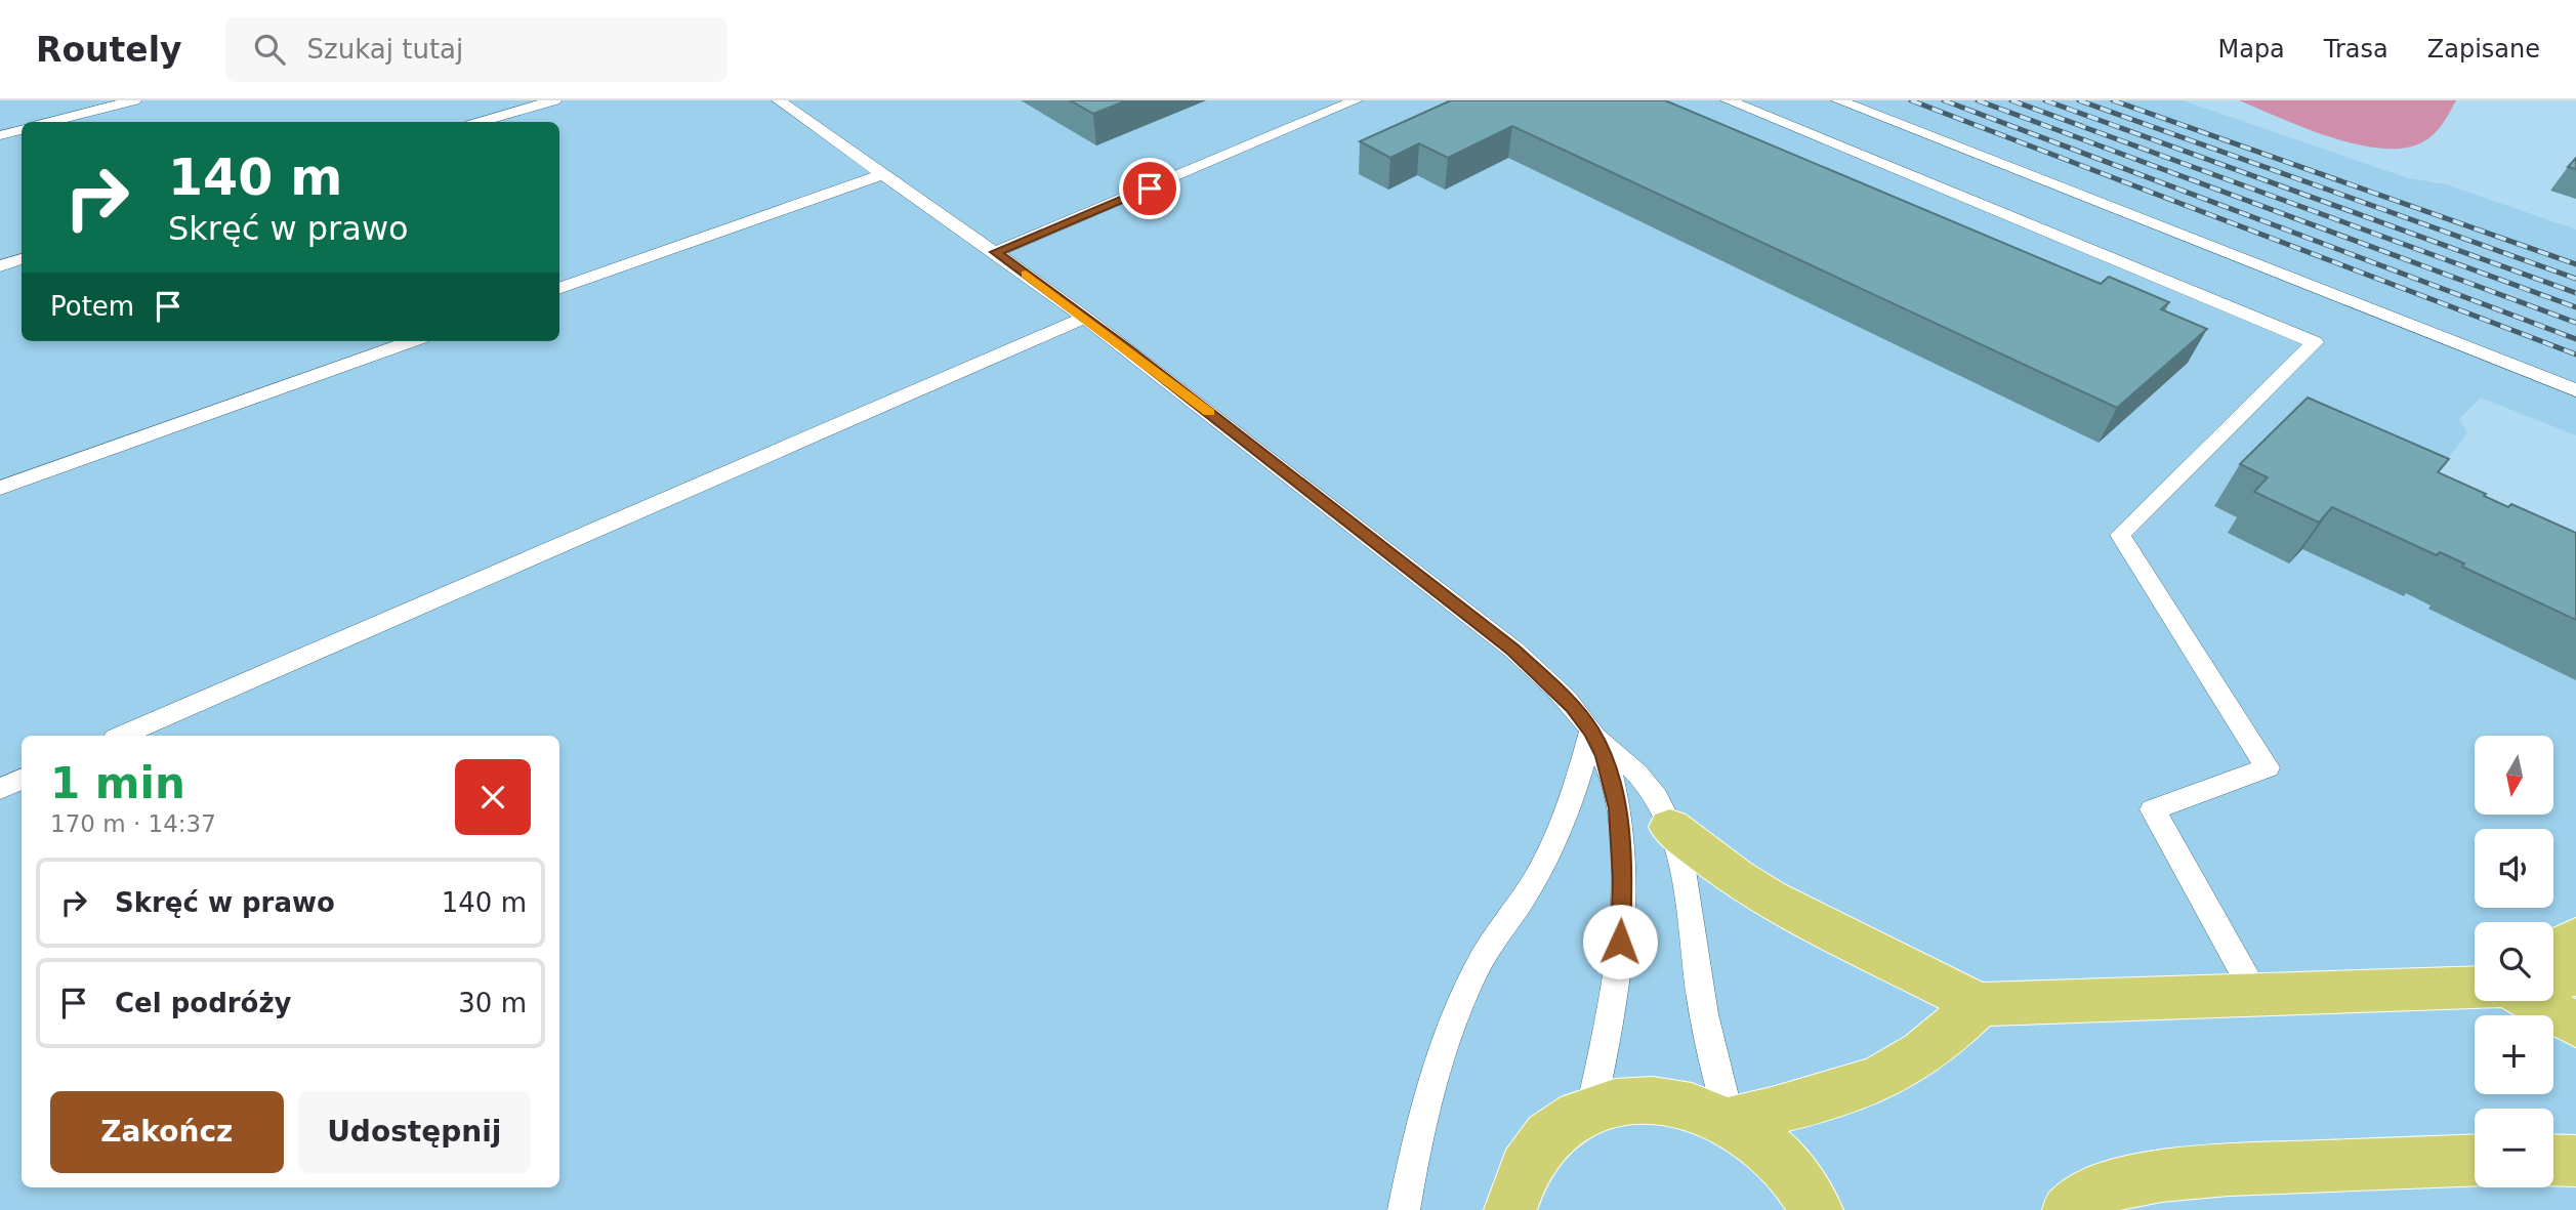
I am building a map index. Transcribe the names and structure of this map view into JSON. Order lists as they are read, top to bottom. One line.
{"north":"bottom","page":{"header":"Routely","search":"Szukaj tutaj","nav":["Mapa","Trasa","Zapisane"],"turn":["140 m","Skręć w prawo"],"then":"Potem","map_buttons":["+","−"],"heading":["1 min","170 m · 14:37"],"list":[{"name":"Skręć w prawo","value":"140 m"},{"name":"Cel podróży","value":"30 m"}],"buttons":["Zakończ","Udostępnij"]}}
